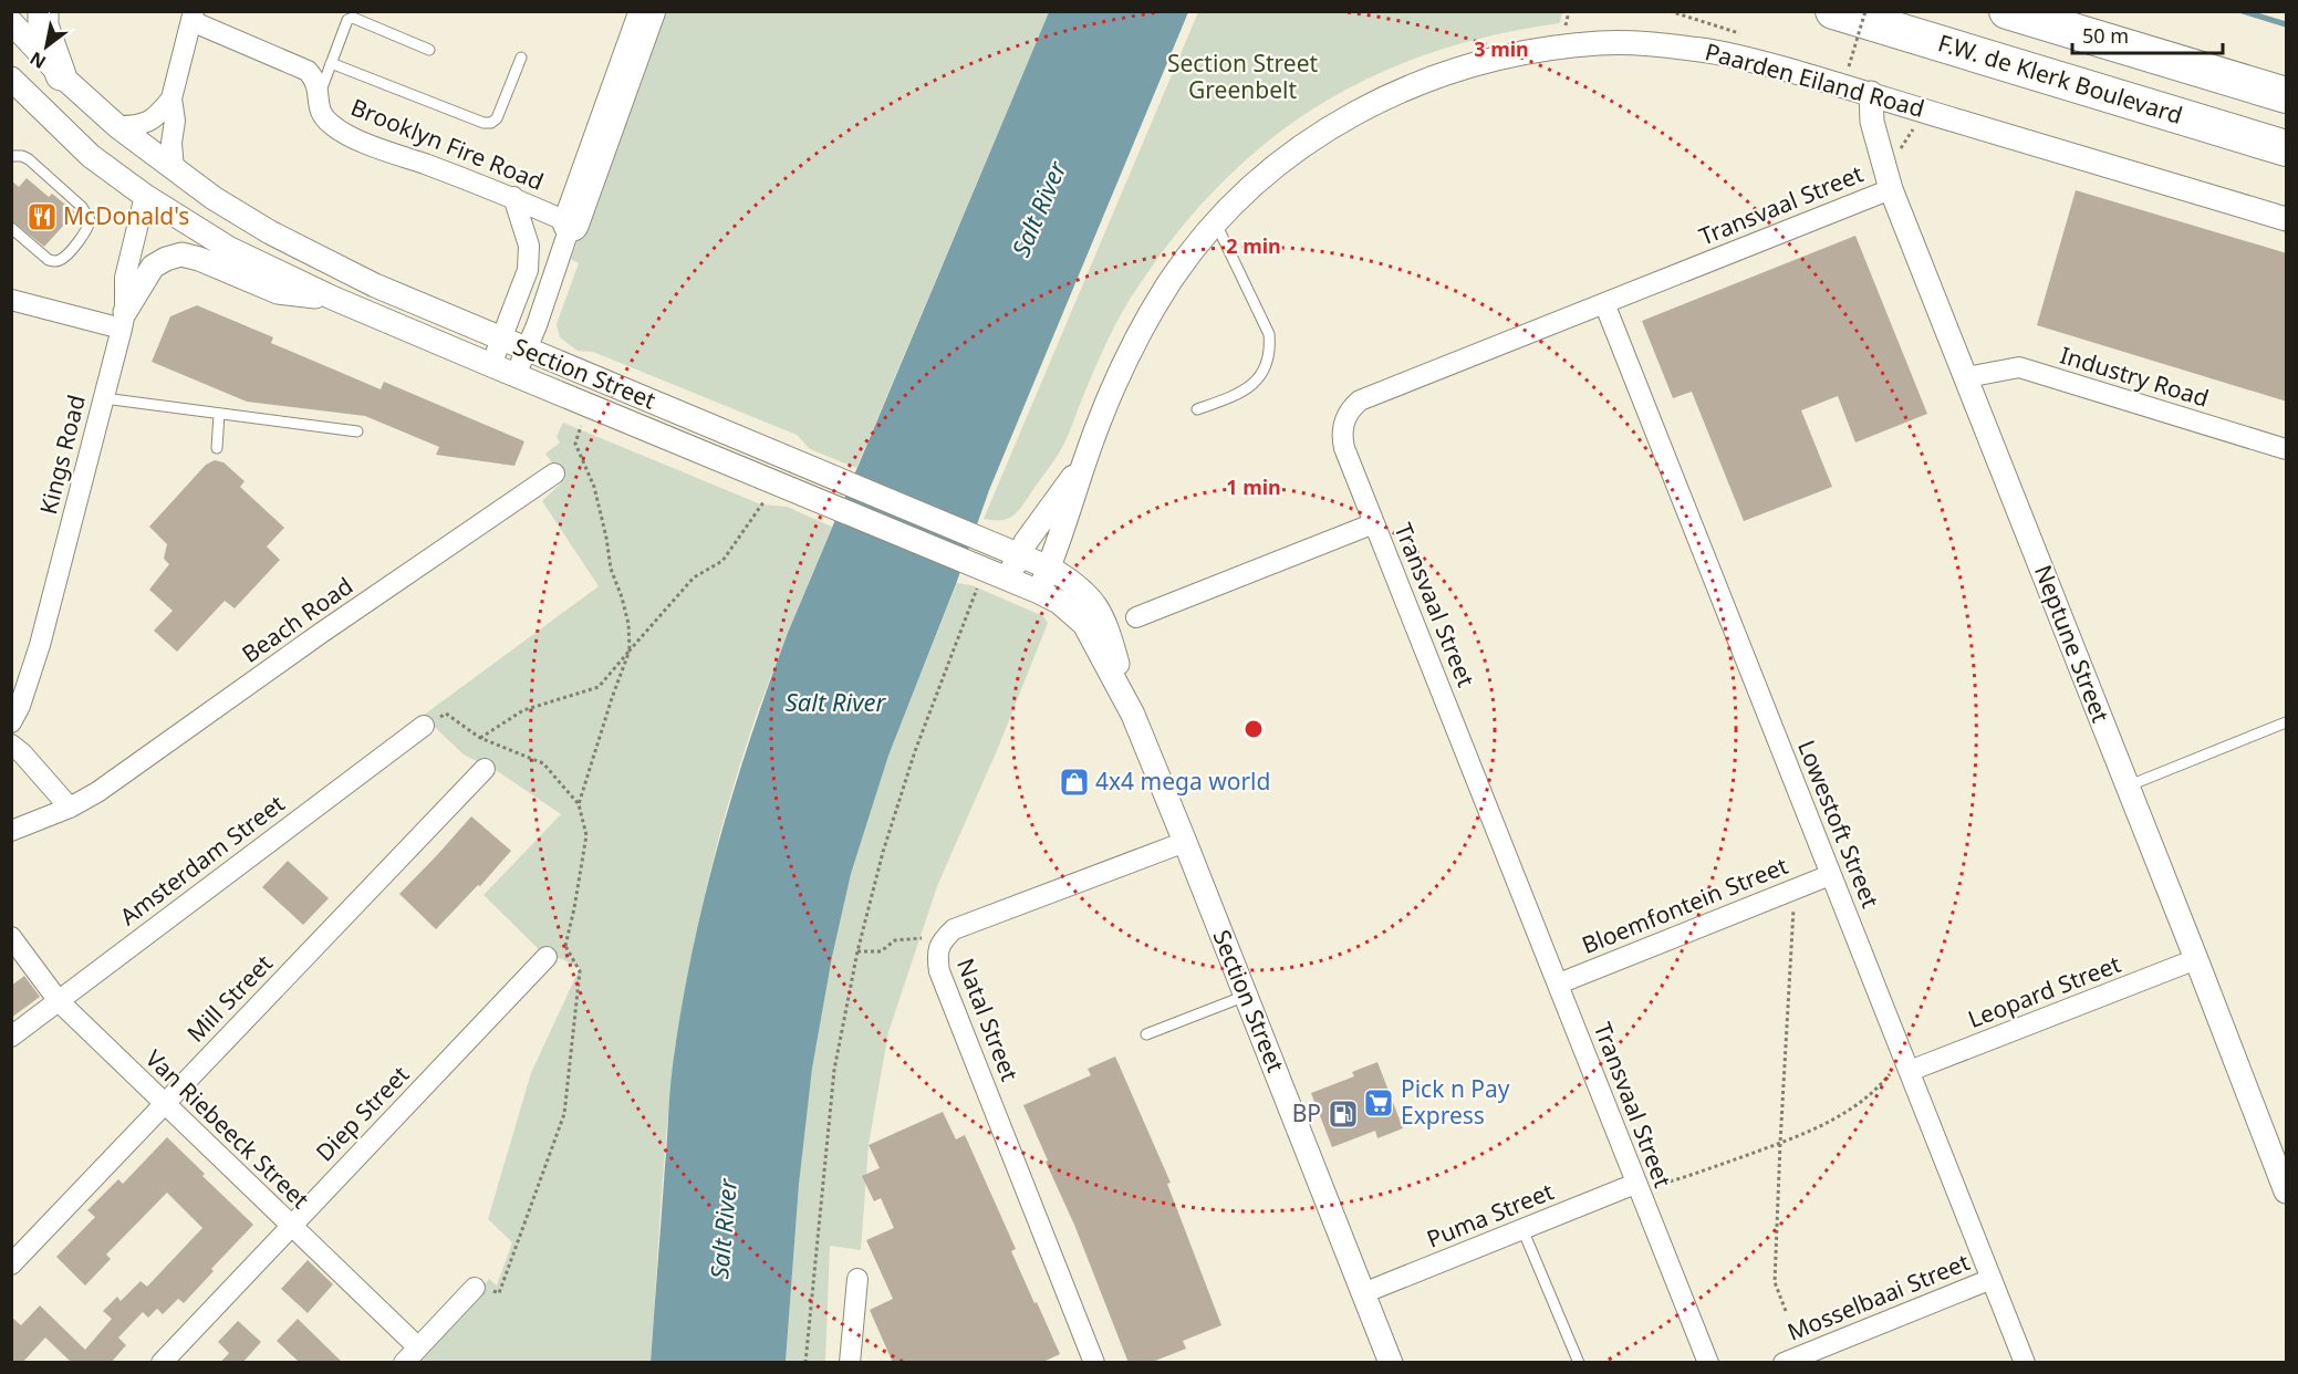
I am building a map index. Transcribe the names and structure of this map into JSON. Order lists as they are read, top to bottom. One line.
{"streets":{"highway":["F.W. de Klerk Boulevard"],"street":["Paarden Eiland Road","Brooklyn Fire Road","Transvaal Street","Section Street","Industry Road","Kings Road","Beach Road","Neptune Street","Lowestoft Street","Amsterdam Street","Bloemfontein Street","Leopard Street","Mill Street","Natal Street","Diep Street","Van Riebeeck Street","Puma Street","Mosselbaai Street"]},"crossings":[["Paarden Eiland Road","Section Street"],["Paarden Eiland Road","Neptune Street"],["Transvaal Street","Neptune Street"],["Transvaal Street","Lowestoft Street"],["Transvaal Street","Bloemfontein Street"],["Transvaal Street","Puma Street"],["Section Street","Kings Road"],["Section Street","Natal Street"],["Section Street","Puma Street"],["Industry Road","Neptune Street"],["Neptune Street","Leopard Street"],["Lowestoft Street","Bloemfontein Street"],["Lowestoft Street","Leopard Street"],["Lowestoft Street","Mosselbaai Street"],["Amsterdam Street","Van Riebeeck Street"],["Mill Street","Van Riebeeck Street"],["Diep Street","Van Riebeeck Street"]],"water":["Salt River"],"parks":["Section Street Greenbelt"],"places":{"restaurant":["McDonald's"],"shop":["4x4 mega world"],"supermarket":["Pick n Pay Express"],"fuel station":["BP"]},"scale_bar":"50 m","north":"bottom left","rings":["3 min","2 min","1 min"]}
